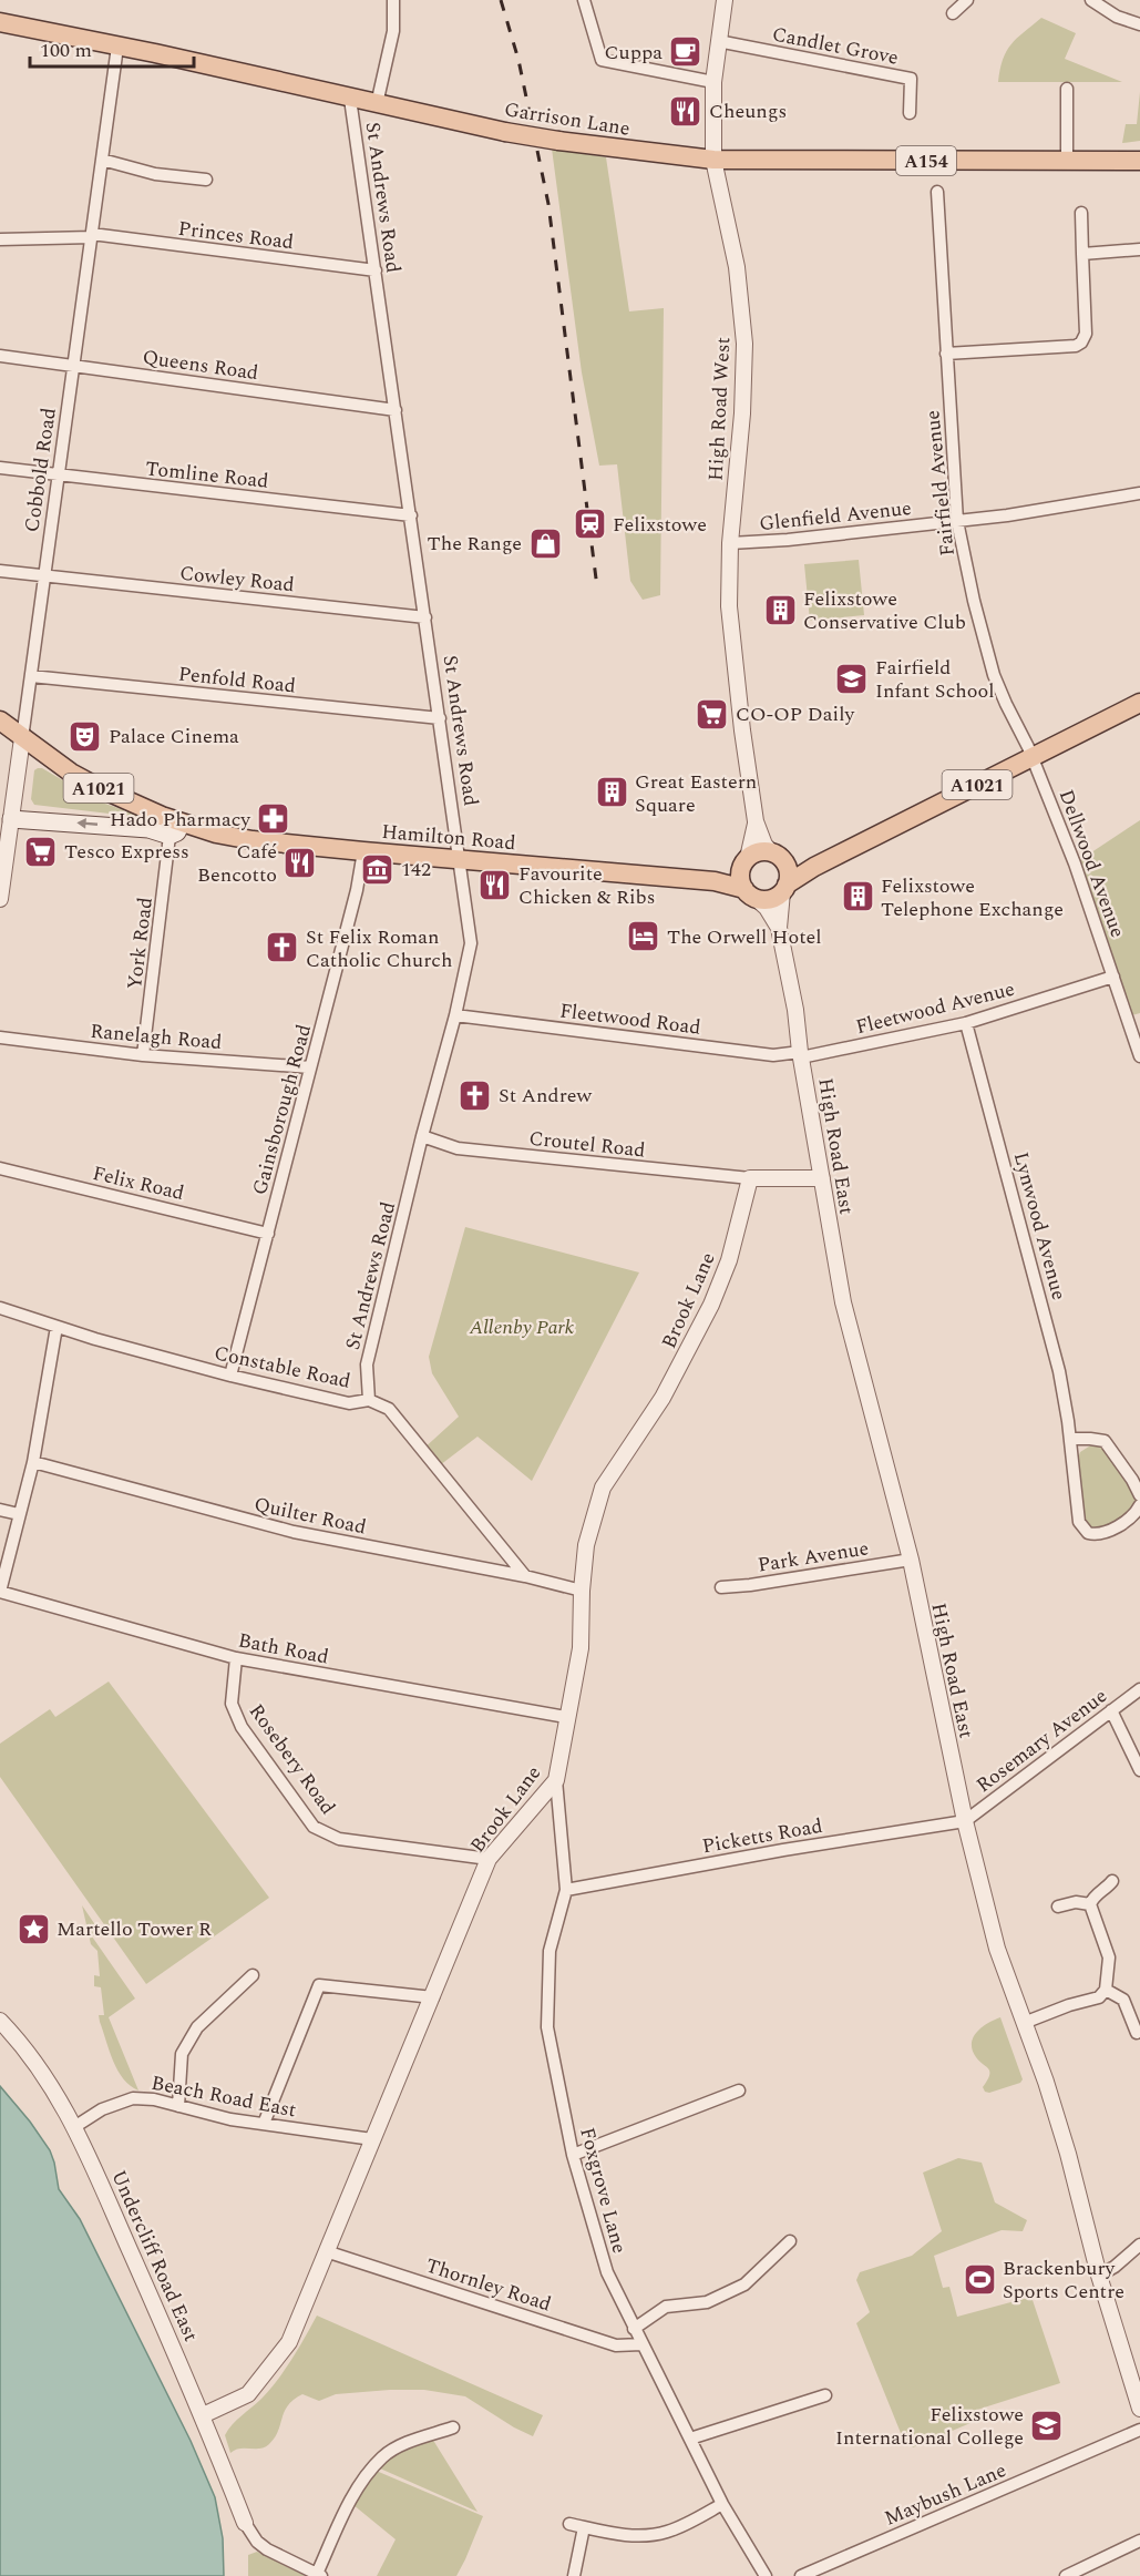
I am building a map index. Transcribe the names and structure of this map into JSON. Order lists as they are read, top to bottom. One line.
{"streets":{"main road":["Garrison Lane","A154","A1021","Hamilton Road"],"street":["Candlet Grove","St Andrews Road","Princes Road","Queens Road","High Road West","Cobbold Road","Tomline Road","Fairfield Avenue","Glenfield Avenue","Cowley Road","Penfold Road","Dellwood Avenue","York Road","Fleetwood Avenue","Fleetwood Road","Ranelagh Road","Gainsborough Road","Croutel Road","High Road East","Felix Road","Lynwood Avenue","Brook Lane","Constable Road","Quilter Road","Park Avenue","Bath Road","Rosemary Avenue","Rosebery Road","Picketts Road","Beach Road East","Foxgrove Lane","Undercliff Road East","Thornley Road","Maybush Lane"]},"crossings":[["Candlet Grove","High Road West"],["Garrison Lane","St Andrews Road"],["Garrison Lane","High Road West"],["Garrison Lane","Cobbold Road"],["St Andrews Road","Princes Road"],["St Andrews Road","Queens Road"],["St Andrews Road","Tomline Road"],["St Andrews Road","Cowley Road"],["St Andrews Road","Penfold Road"],["St Andrews Road","Hamilton Road"],["St Andrews Road","Fleetwood Road"],["St Andrews Road","Croutel Road"],["St Andrews Road","Constable Road"],["Princes Road","Cobbold Road"],["Queens Road","Cobbold Road"],["High Road West","Glenfield Avenue"],["High Road West","A1021"],["High Road West","Hamilton Road"],["High Road West","High Road East"],["Cobbold Road","Tomline Road"],["Cobbold Road","Cowley Road"],["Cobbold Road","Penfold Road"],["Cobbold Road","A1021"],["Cobbold Road","Hamilton Road"],["Fairfield Avenue","Glenfield Avenue"],["Fairfield Avenue","A1021"],["Fairfield Avenue","Dellwood Avenue"],["A1021","Hamilton Road"],["A1021","Dellwood Avenue"],["A1021","High Road East"],["Hamilton Road","York Road"],["Hamilton Road","Gainsborough Road"],["Hamilton Road","High Road East"],["Dellwood Avenue","Fleetwood Avenue"],["York Road","Ranelagh Road"],["Fleetwood Avenue","Fleetwood Road"],["Fleetwood Avenue","High Road East"],["Fleetwood Avenue","Lynwood Avenue"],["Fleetwood Road","High Road East"],["Ranelagh Road","Gainsborough Road"],["Gainsborough Road","Felix Road"],["Gainsborough Road","Constable Road"],["Croutel Road","Brook Lane"],["High Road East","Park Avenue"],["High Road East","Rosemary Avenue"],["High Road East","Picketts Road"],["Brook Lane","Quilter Road"],["Brook Lane","Bath Road"],["Brook Lane","Rosebery Road"],["Brook Lane","Beach Road East"],["Brook Lane","Foxgrove Lane"],["Brook Lane","Undercliff Road East"],["Brook Lane","Thornley Road"],["Constable Road","Quilter Road"],["Bath Road","Rosebery Road"],["Rosemary Avenue","Picketts Road"],["Picketts Road","Foxgrove Lane"],["Beach Road East","Undercliff Road East"],["Foxgrove Lane","Thornley Road"]],"parks":["Allenby Park"],"places":{"cafe":["Cuppa"],"restaurant":["Cheungs","Café Bencotto","Favourite Chicken & Ribs"],"station":["Felixstowe"],"shop":["The Range"],"building":["Felixstowe Conservative Club","Great Eastern Square","Felixstowe Telephone Exchange"],"school or university":["Fairfield Infant School","Felixstowe International College"],"supermarket":["CO-OP Daily","Tesco Express"],"theatre":["Palace Cinema"],"pharmacy":["Hado Pharmacy"],"museum":["142"],"hotel":["The Orwell Hotel"],"church":["St Felix Roman Catholic Church","St Andrew"],"place":["Martello Tower R"],"sports":["Brackenbury Sports Centre"]},"scale_bar":"100 m"}
